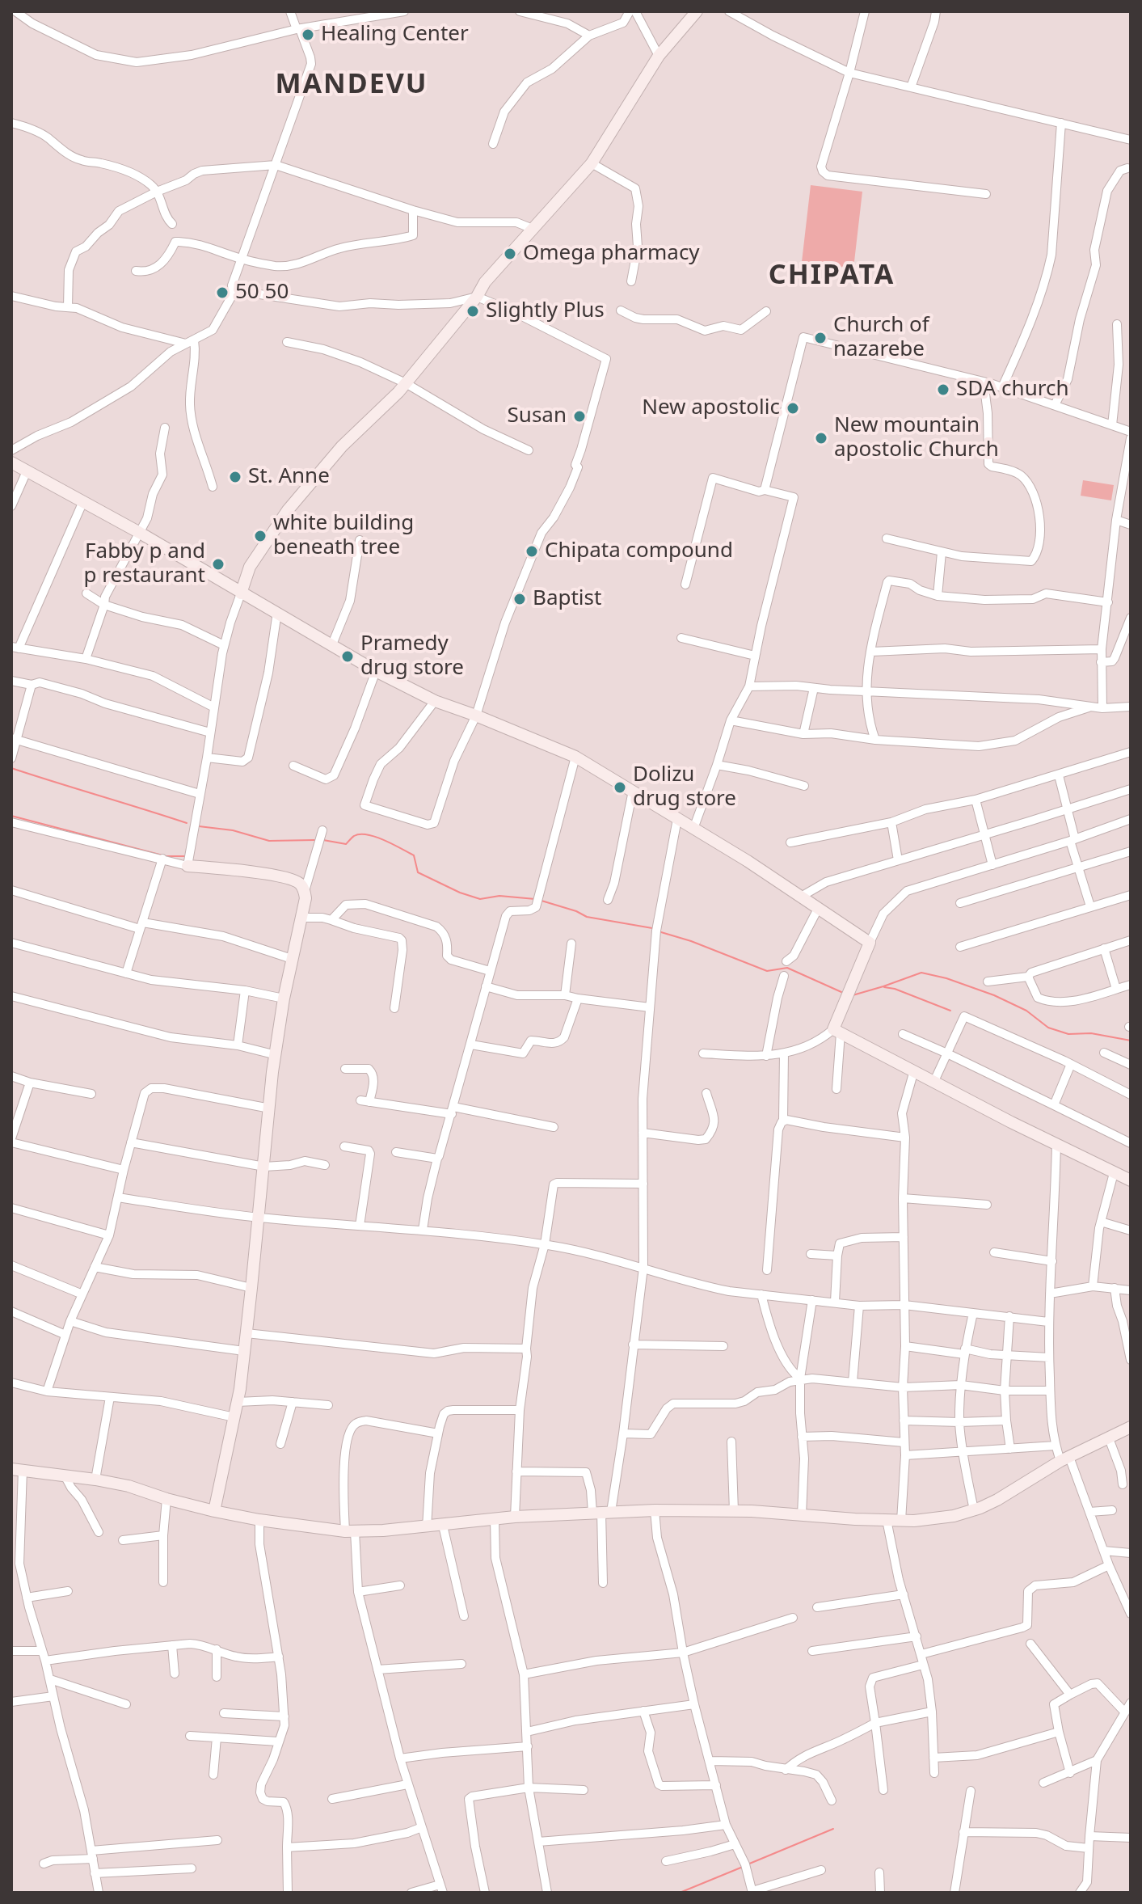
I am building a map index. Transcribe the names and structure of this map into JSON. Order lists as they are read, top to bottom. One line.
{"districts":["MANDEVU","CHIPATA"],"places":["Healing Center","Omega pharmacy","50 50","Slightly Plus","Church of nazarebe","SDA church","New apostolic","Susan","New mountain apostolic Church","St. Anne","white building beneath tree","Chipata compound","Fabby p and p restaurant","Baptist","Pramedy drug store","Dolizu drug store"]}
